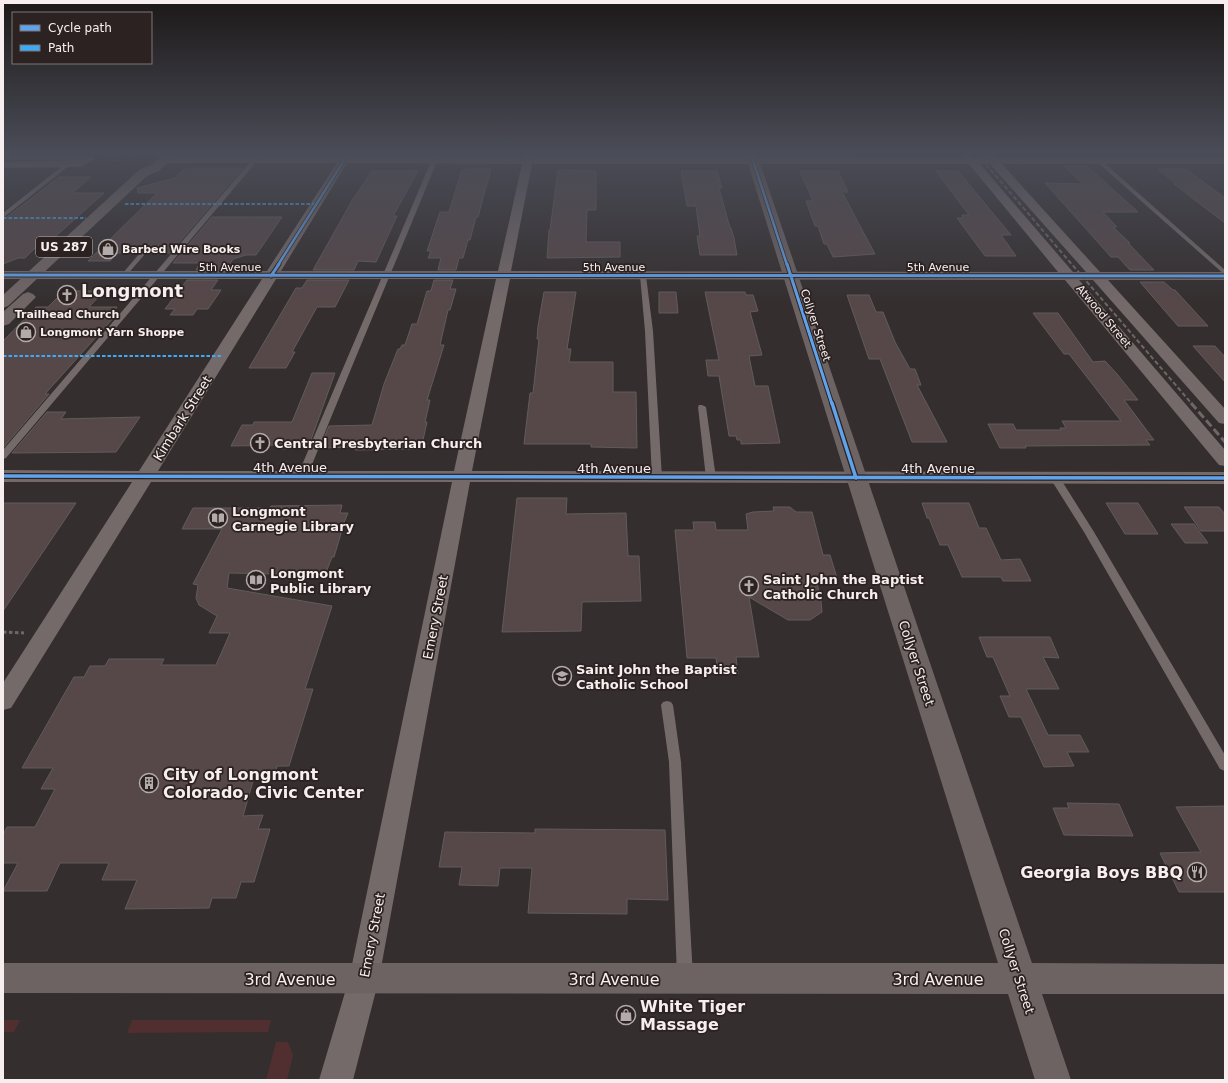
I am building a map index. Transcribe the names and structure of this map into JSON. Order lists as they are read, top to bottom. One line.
{"streets":{"highway":["US 287"],"street":["5th Avenue","Atwood Street","Collyer Street","Kimbark Street","4th Avenue","Emery Street","3rd Avenue"]},"crossings":[["US 287","5th Avenue"],["5th Avenue","Atwood Street"],["5th Avenue","Collyer Street"],["5th Avenue","Kimbark Street"],["5th Avenue","Emery Street"],["Collyer Street","4th Avenue"],["Collyer Street","3rd Avenue"],["Kimbark Street","4th Avenue"],["4th Avenue","Emery Street"],["Emery Street","3rd Avenue"]],"districts":["Longmont"],"places":{"shop":["Barbed Wire Books","Longmont Yarn Shoppe","White Tiger Massage"],"church":["Trailhead Church","Central Presbyterian Church","Saint John the Baptist Catholic Church"],"library":["Longmont Carnegie Library","Longmont Public Library"],"school or university":["Saint John the Baptist Catholic School"],"building":["City of Longmont Colorado, Civic Center"],"restaurant":["Georgia Boys BBQ"]},"legend":["Cycle path","Path"]}
